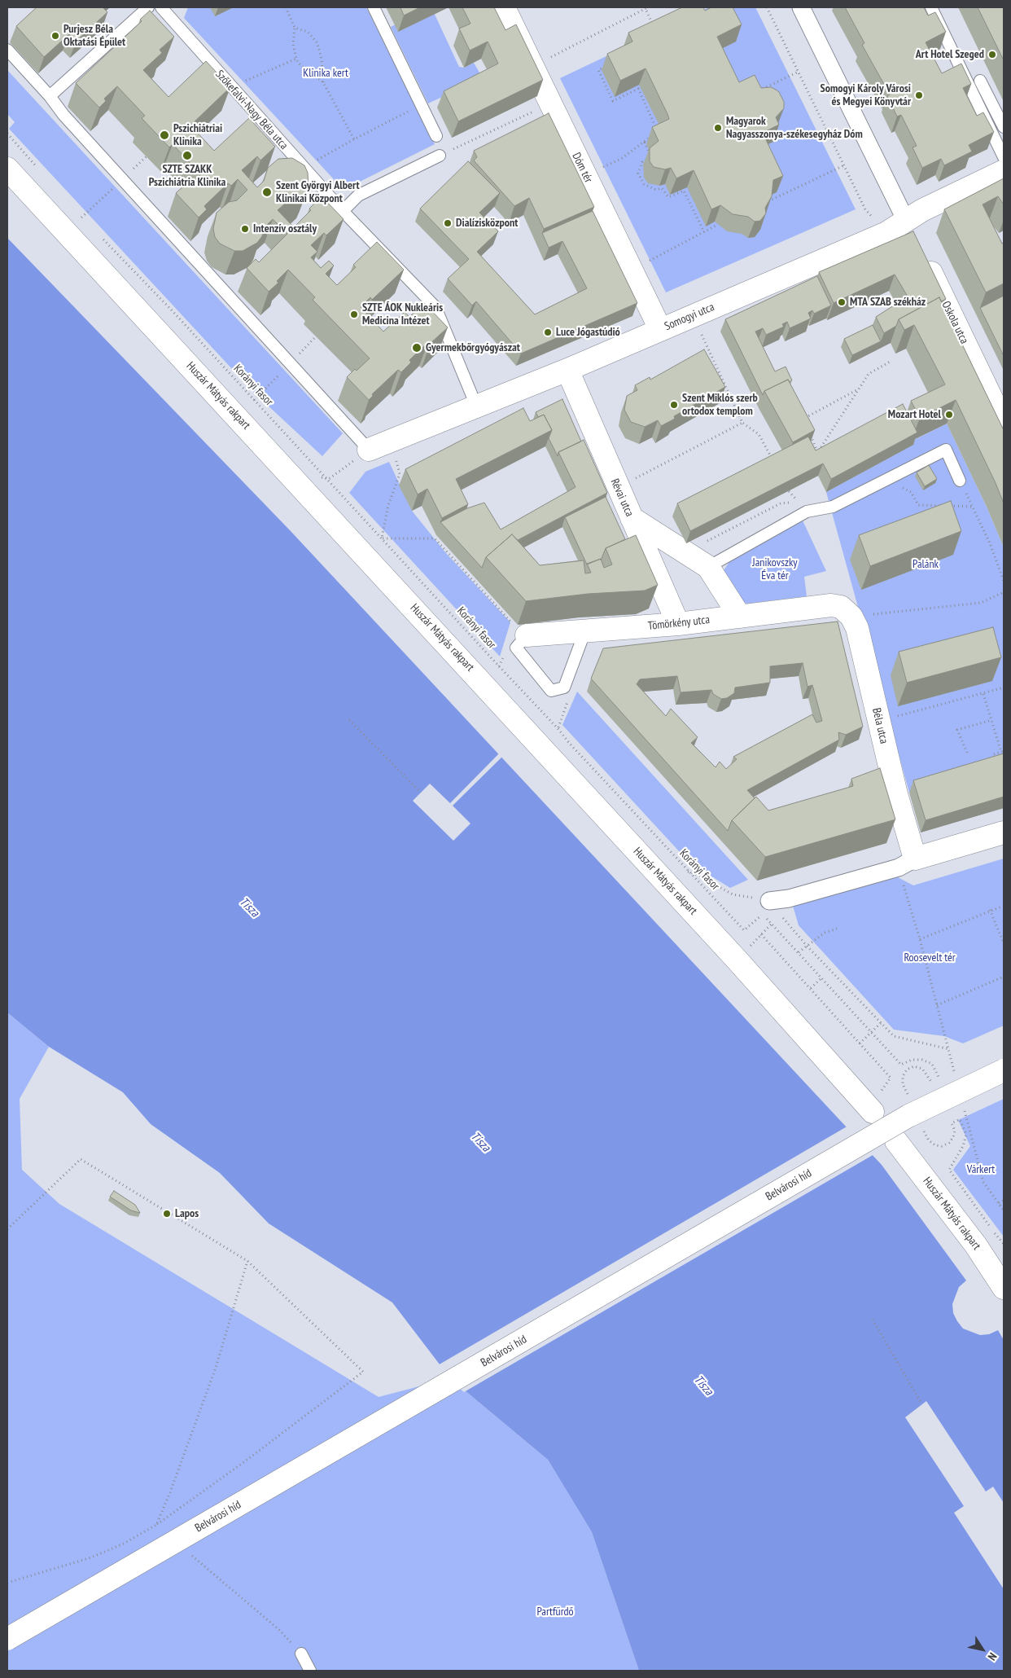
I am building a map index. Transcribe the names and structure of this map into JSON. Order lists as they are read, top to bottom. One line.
{"streets":{"street":["Dóm tér","Somogyi utca","Oskola utca","Huszár Mátyás rakpart","Révai utca","Tömörkény utca","Béla utca","Belvárosi híd"],"lane":["Szőkefalvi-Nagy Béla utca"],"path":["Korányi fasor"]},"crossings":[["Szőkefalvi-Nagy Béla utca","Somogyi utca"],["Dóm tér","Somogyi utca"],["Somogyi utca","Révai utca"],["Révai utca","Tömörkény utca"],["Tömörkény utca","Béla utca"]],"water":["Tisza"],"parks":["Klinika kert","Janikovszky Éva tér","Palánk","Roosevelt tér","Várkert","Partfürdő"],"places":["Purjesz Béla Oktatási Épület","Art Hotel Szeged","Somogyi Károly Városi és Megyei Könyvtár","Magyarok Nagyasszonya-székesegyház Dóm","Pszichiátriai Klinika","SZTE SZAKK Pszichiátria Klinika","Szent Györgyi Albert Klinikai Központ","Dialízisközpont","Intenzív osztály","MTA SZAB székház","SZTE ÁOK Nukleáris Medicina Intézet","Luce Jógastúdió","Gyermekbőrgyógyászat","Szent Miklós szerb ortodox templom","Mozart Hotel","Lapos"],"north":"bottom right"}
